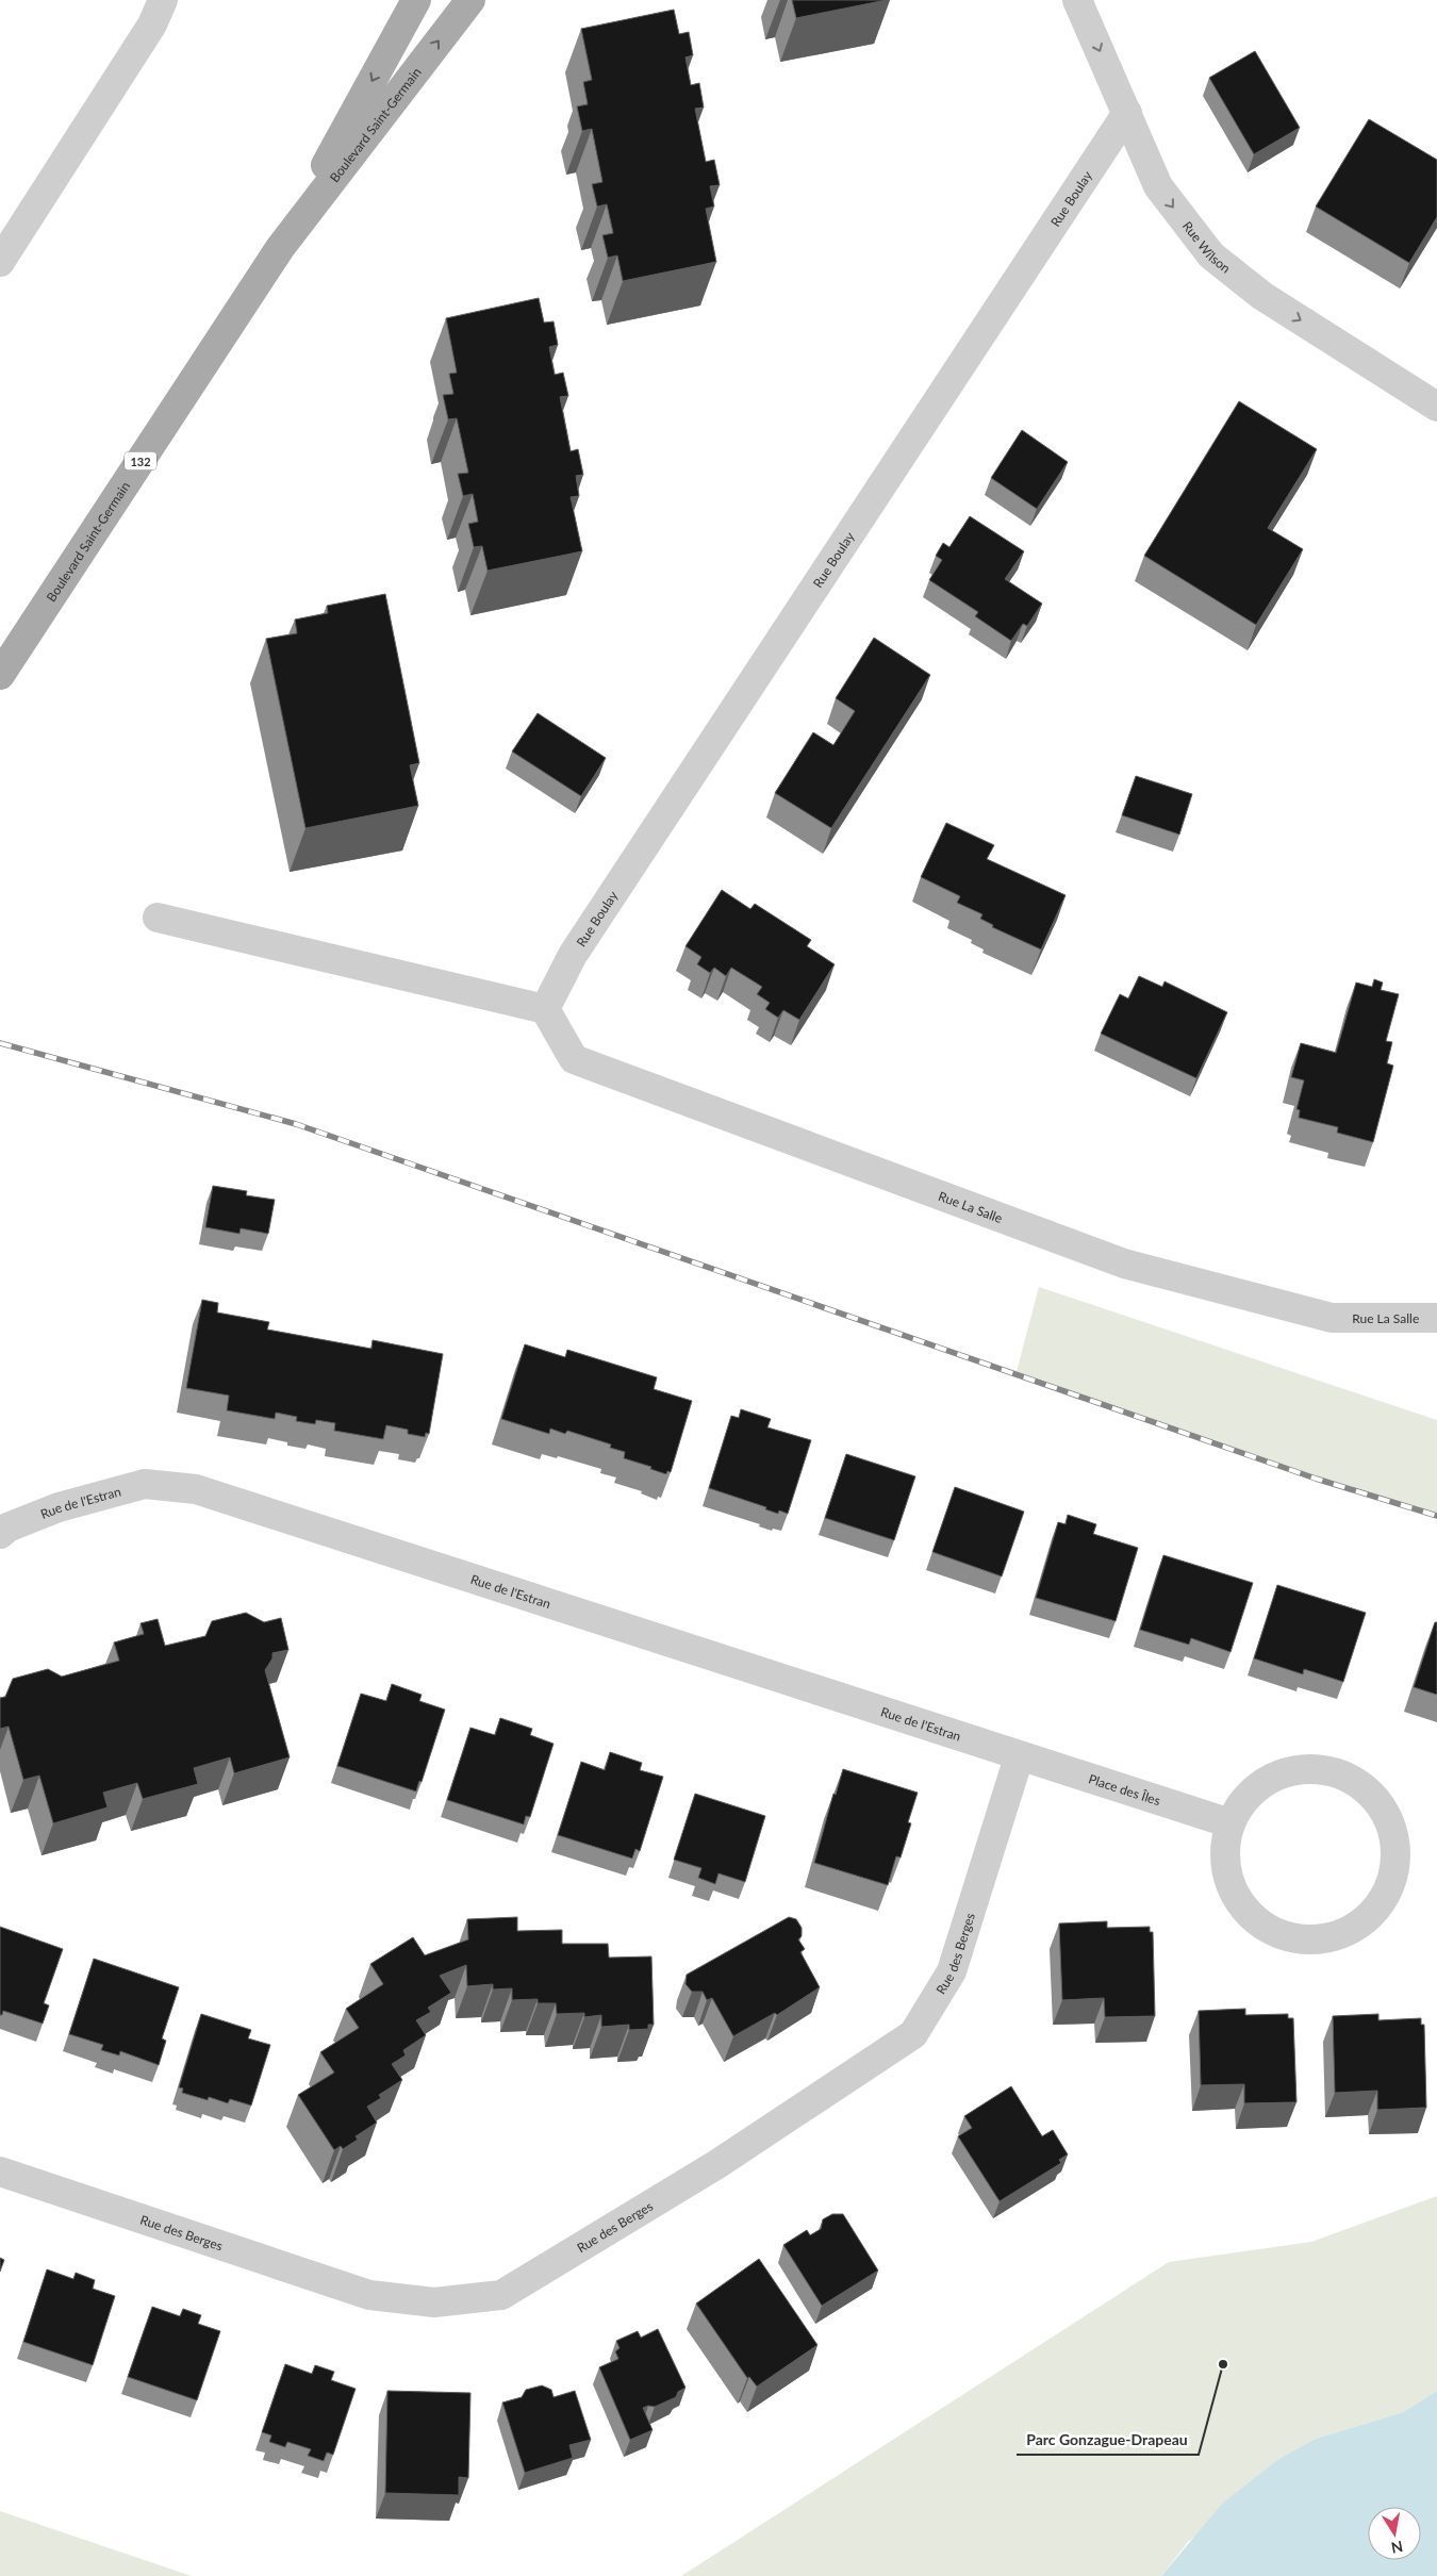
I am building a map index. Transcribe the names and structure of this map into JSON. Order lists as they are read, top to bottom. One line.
{"streets":{"main road":["Boulevard Saint-Germain","132"],"street":["Rue Boulay","Rue Wilson","Rue La Salle","Rue de l'Estran","Place des Îles","Rue des Berges"]},"crossings":[["Rue Boulay","Rue Wilson"],["Rue Boulay","Rue La Salle"],["Rue de l'Estran","Place des Îles"],["Rue de l'Estran","Rue des Berges"],["Place des Îles","Rue des Berges"]],"one_way":["Rue Wilson"],"places":["Parc Gonzague-Drapeau"],"north":"bottom"}
